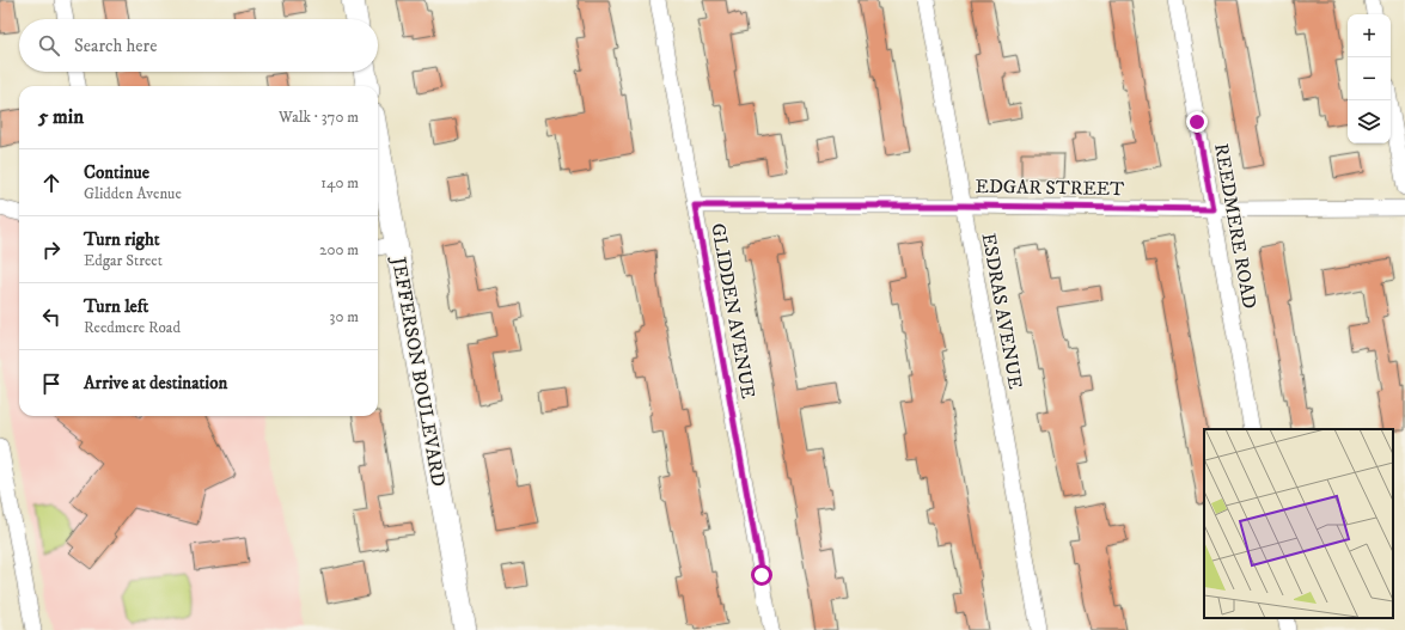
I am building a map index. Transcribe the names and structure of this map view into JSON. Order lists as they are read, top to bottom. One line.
{"streets":{"street":["EDGAR STREET","REEDMERE ROAD","GLIDDEN AVENUE","ESDRAS AVENUE","JEFFERSON BOULEVARD"]},"crossings":[["EDGAR STREET","REEDMERE ROAD"],["EDGAR STREET","GLIDDEN AVENUE"],["EDGAR STREET","ESDRAS AVENUE"]],"page":{"map_buttons":["+","−"],"search":"Search here","heading":["5 min","Walk · 370 m"],"list":[["Continue","Glidden Avenue","140 m"],["Turn right","Edgar Street","200 m"],["Turn left","Reedmere Road","30 m"],"Arrive at destination"]}}
